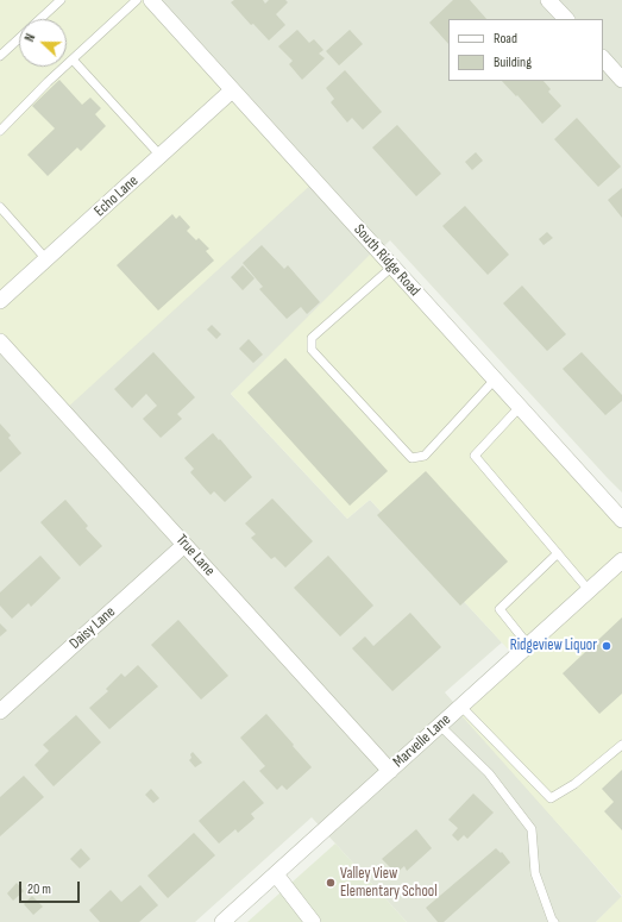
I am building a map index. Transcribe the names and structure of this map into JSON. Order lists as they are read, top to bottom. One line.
{"streets":{"street":["Echo Lane","South Ridge Road","True Lane","Daisy Lane","Marvelle Lane"]},"crossings":[["Echo Lane","South Ridge Road"],["True Lane","Daisy Lane"],["True Lane","Marvelle Lane"]],"places":["Ridgeview Liquor","Valley View Elementary School"],"legend":["Road","Building"],"scale_bar":"20 m","north":"left"}
